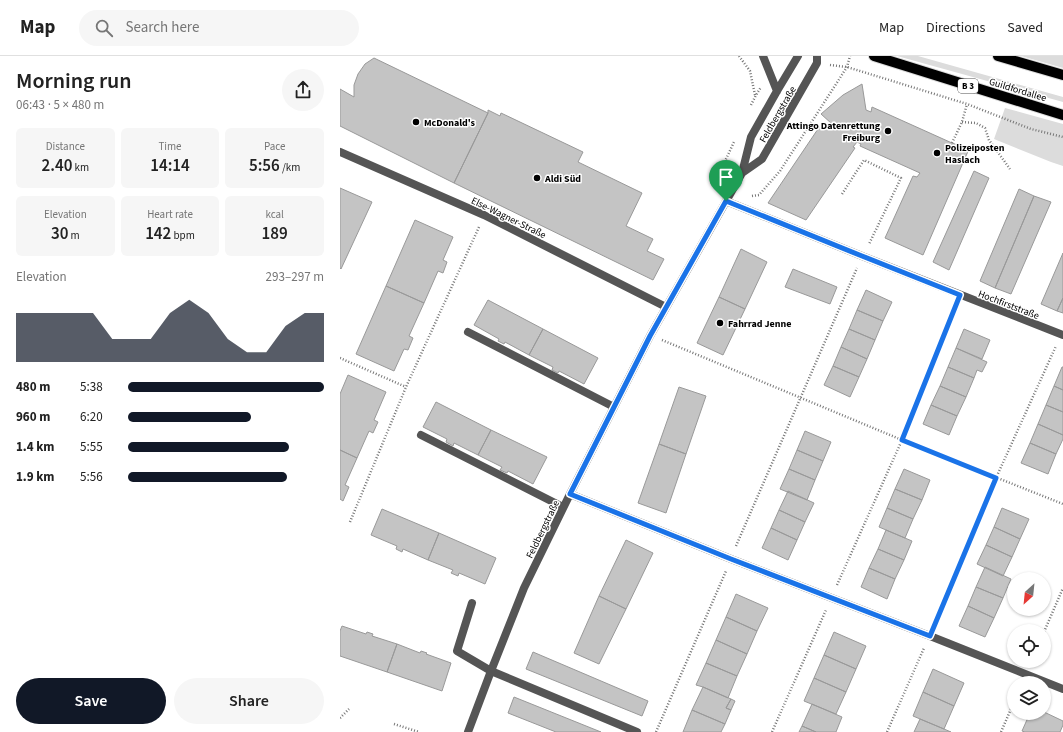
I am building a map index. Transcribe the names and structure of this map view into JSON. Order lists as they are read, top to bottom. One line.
{"streets":{"main road":["B 3","Guildfordallee"],"street":["Feldbergstraße","Else-Wagner-Straße","Hochfirststraße"]},"crossings":[["Feldbergstraße","Else-Wagner-Straße"],["Feldbergstraße","Hochfirststraße"]],"places":["McDonald's","Attingo Datenrettung Freiburg","Polizeiposten Haslach","Aldi Süd","Fahrrad Jenne"],"north":"bottom left","page":{"header":"Map","search":"Search here","nav":["Map","Directions","Saved"],"heading":["Morning run","06:43 · 5 × 480 m"],"stats":[["Distance","2.40 km"],["Time","14:14"],["Pace","5:56 /km"],["Elevation","30 m"],["Heart rate","142 bpm"],["kcal","189"]],"chart":["Elevation","293–297 m"],"list":[{"name":"480 m","note":"5:38"},{"name":"960 m","note":"6:20"},{"name":"1.4 km","note":"5:55"},{"name":"1.9 km","note":"5:56"}],"buttons":["Save","Share"]}}
